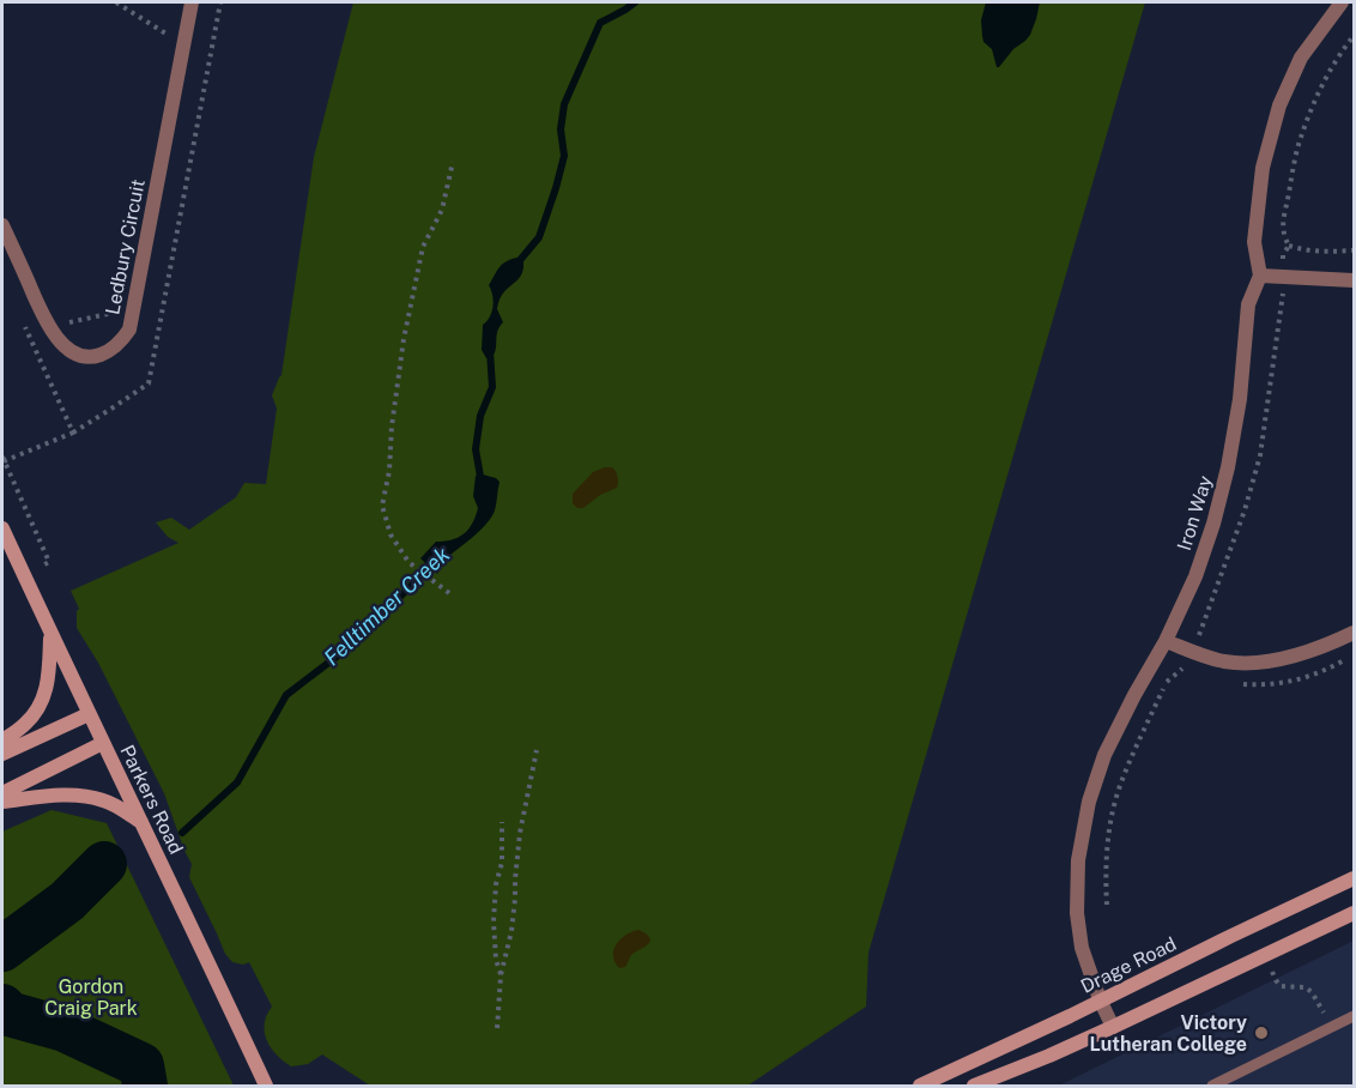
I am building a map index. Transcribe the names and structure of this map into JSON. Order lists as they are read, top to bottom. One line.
{"streets":{"main road":["Parkers Road","Drage Road"],"street":["Ledbury Circuit","Iron Way"]},"crossings":[["Iron Way","Drage Road"]],"water":["Felltimber Creek"],"parks":["Gordon Craig Park"],"places":["Victory Lutheran College"]}
